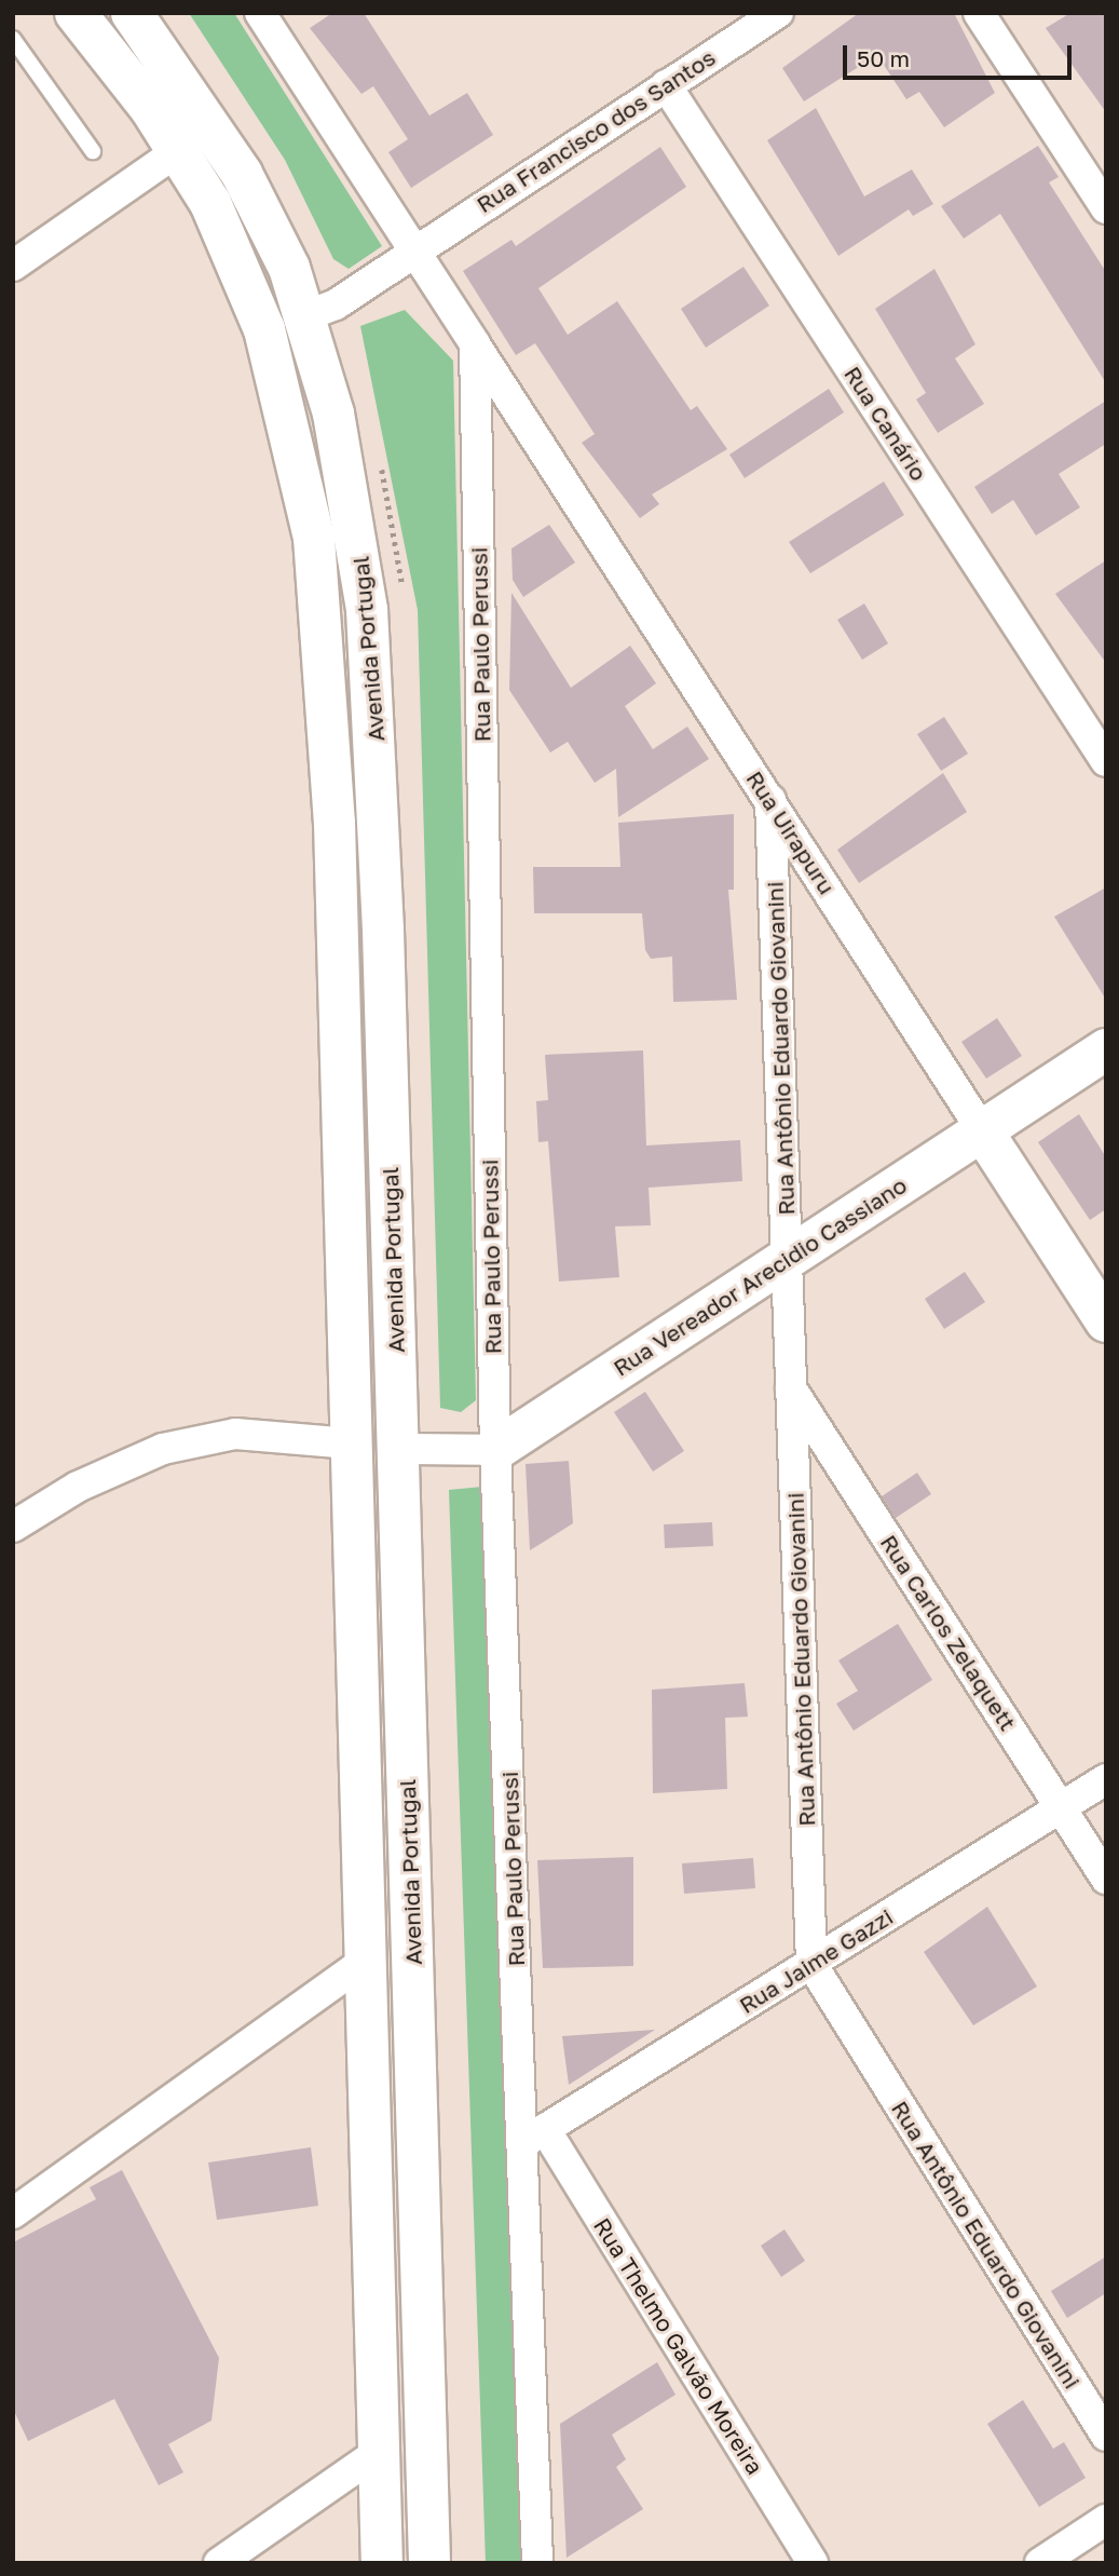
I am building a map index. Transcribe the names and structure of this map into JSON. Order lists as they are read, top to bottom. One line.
{"streets":{"main road":["Avenida Portugal","Rua Uirapuru","Rua Vereador Arecidio Cassiano"],"street":["Rua Francisco dos Santos","Rua Canário","Rua Paulo Perussi","Rua Antônio Eduardo Giovanini","Rua Carlos Zelaquett","Rua Jaime Gazzi","Rua Thelmo Galvão Moreira"]},"crossings":[["Rua Francisco dos Santos","Rua Canário"],["Rua Francisco dos Santos","Avenida Portugal"],["Rua Paulo Perussi","Rua Uirapuru"],["Rua Paulo Perussi","Rua Vereador Arecidio Cassiano"],["Rua Paulo Perussi","Rua Jaime Gazzi"],["Rua Paulo Perussi","Rua Thelmo Galvão Moreira"],["Rua Uirapuru","Rua Antônio Eduardo Giovanini"],["Rua Uirapuru","Rua Vereador Arecidio Cassiano"],["Rua Antônio Eduardo Giovanini","Rua Vereador Arecidio Cassiano"],["Rua Antônio Eduardo Giovanini","Rua Carlos Zelaquett"],["Rua Antônio Eduardo Giovanini","Rua Jaime Gazzi"],["Rua Carlos Zelaquett","Rua Jaime Gazzi"],["Rua Jaime Gazzi","Rua Thelmo Galvão Moreira"]],"scale_bar":"50 m"}
